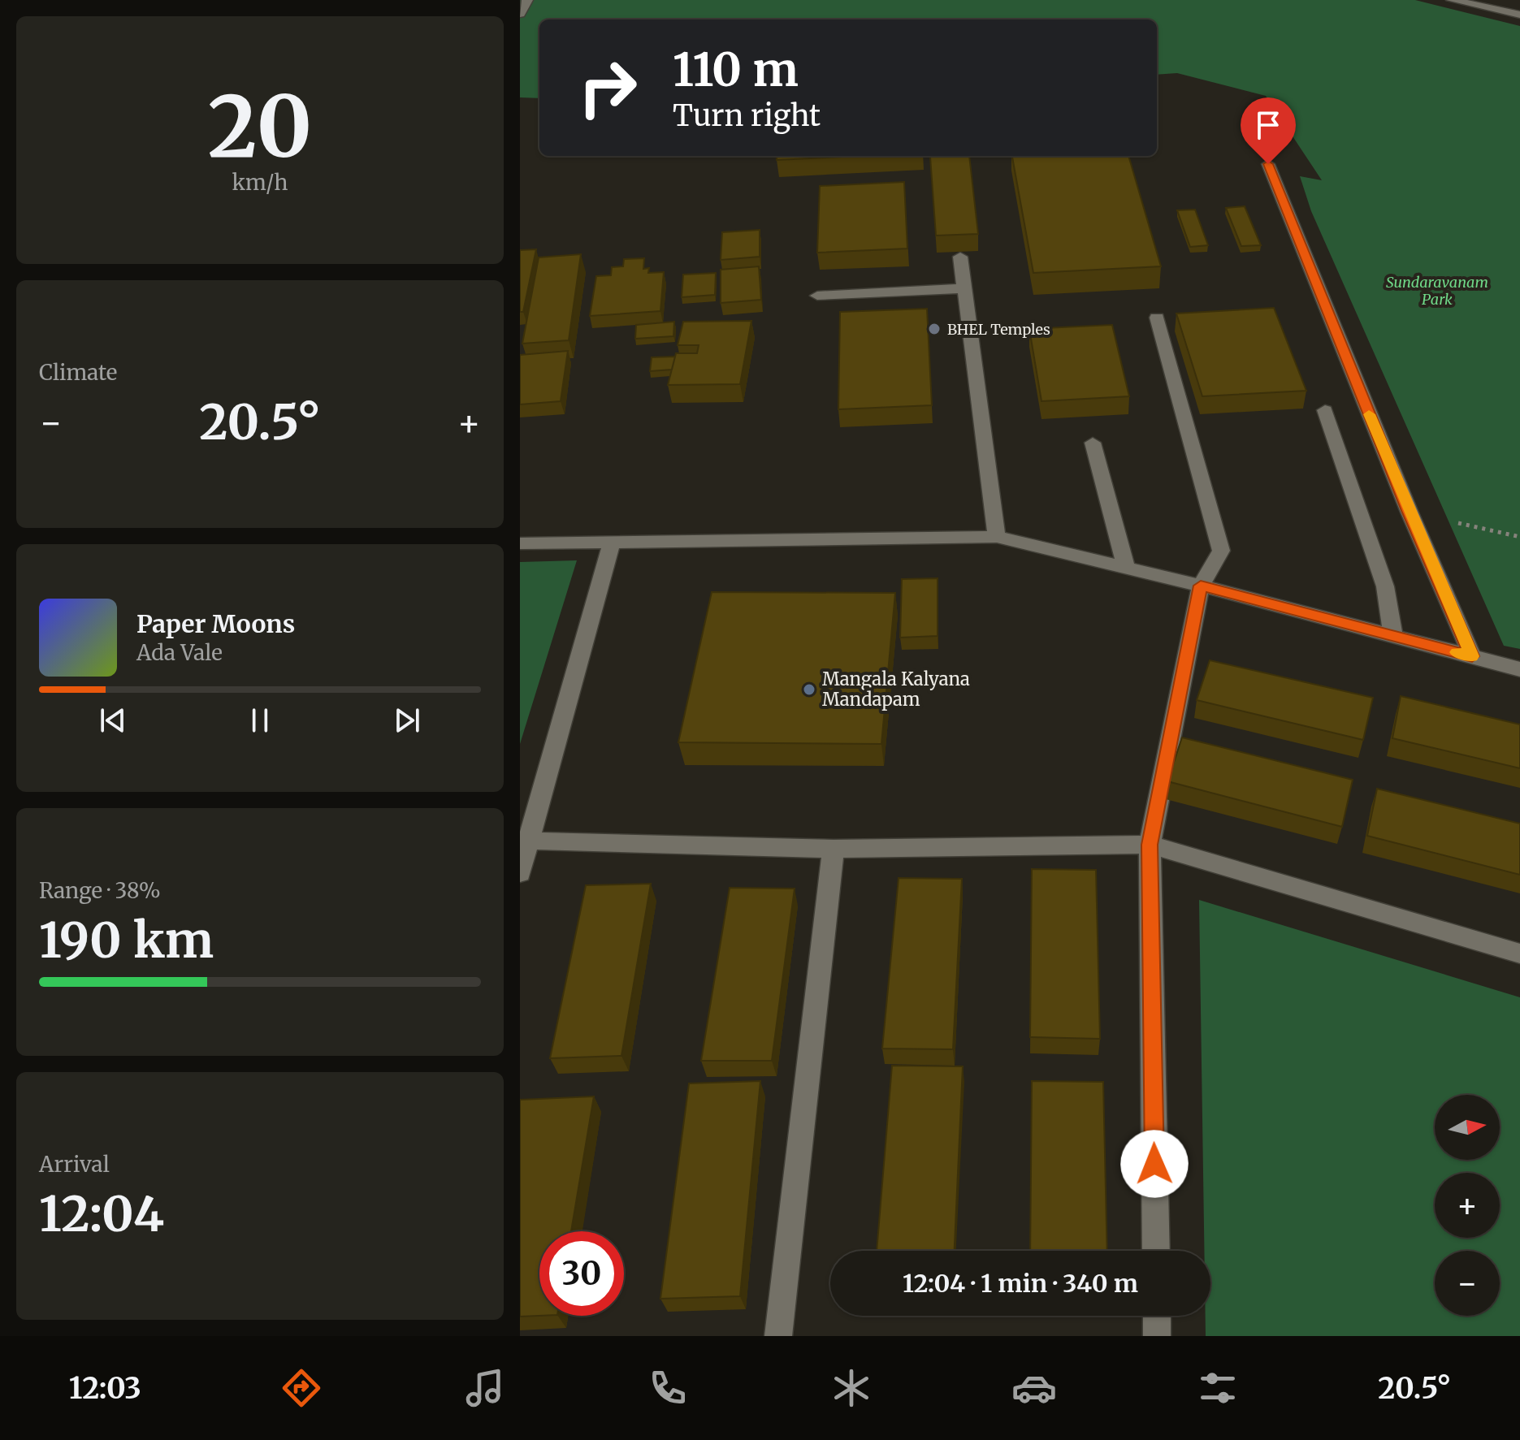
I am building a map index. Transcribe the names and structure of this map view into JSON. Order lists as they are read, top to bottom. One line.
{"parks":["Sundaravanam Park"],"places":["BHEL Temples","Mangala Kalyana Mandapam"],"north":"right","page":{"tile":[["20","km/h"],"Climate",["Range · 38%","190 km"],["Arrival","12:04"]],"turn":["110 m","Turn right"],"heat":["−","20.5°","+"],"song":["Paper Moons","Ada Vale"],"map_buttons":["+","−"],"limit":"30","trip":"12:04 · 1 min · 340 m","tabs":["12:03","20.5°"]}}
